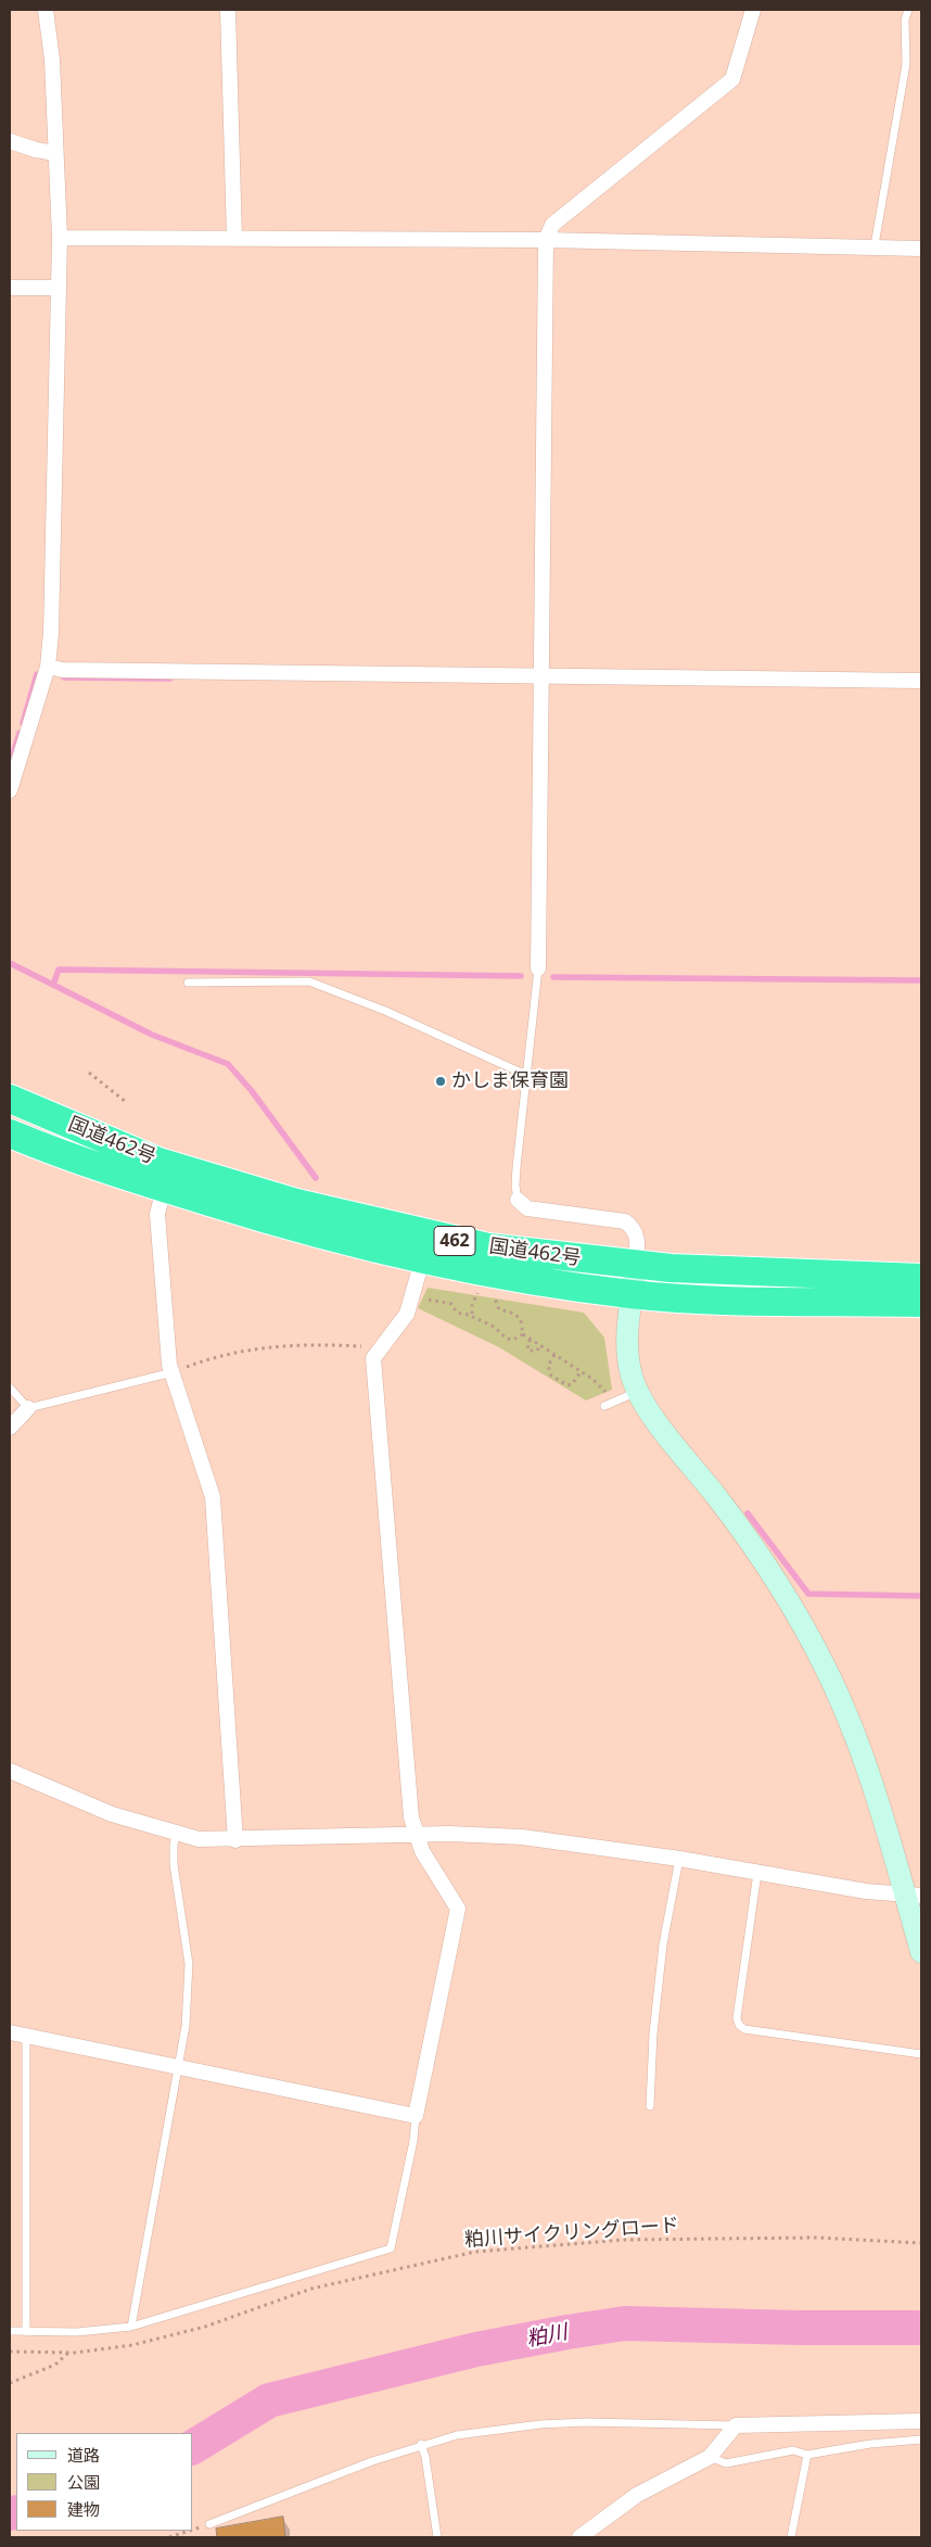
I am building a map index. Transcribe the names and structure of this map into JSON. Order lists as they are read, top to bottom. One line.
{"streets":{"highway":["国道462号","462"],"path":["粕川サイクリングロード"]},"water":["粕川"],"places":["かしま保育園"],"legend":["道路","公園","建物"]}
